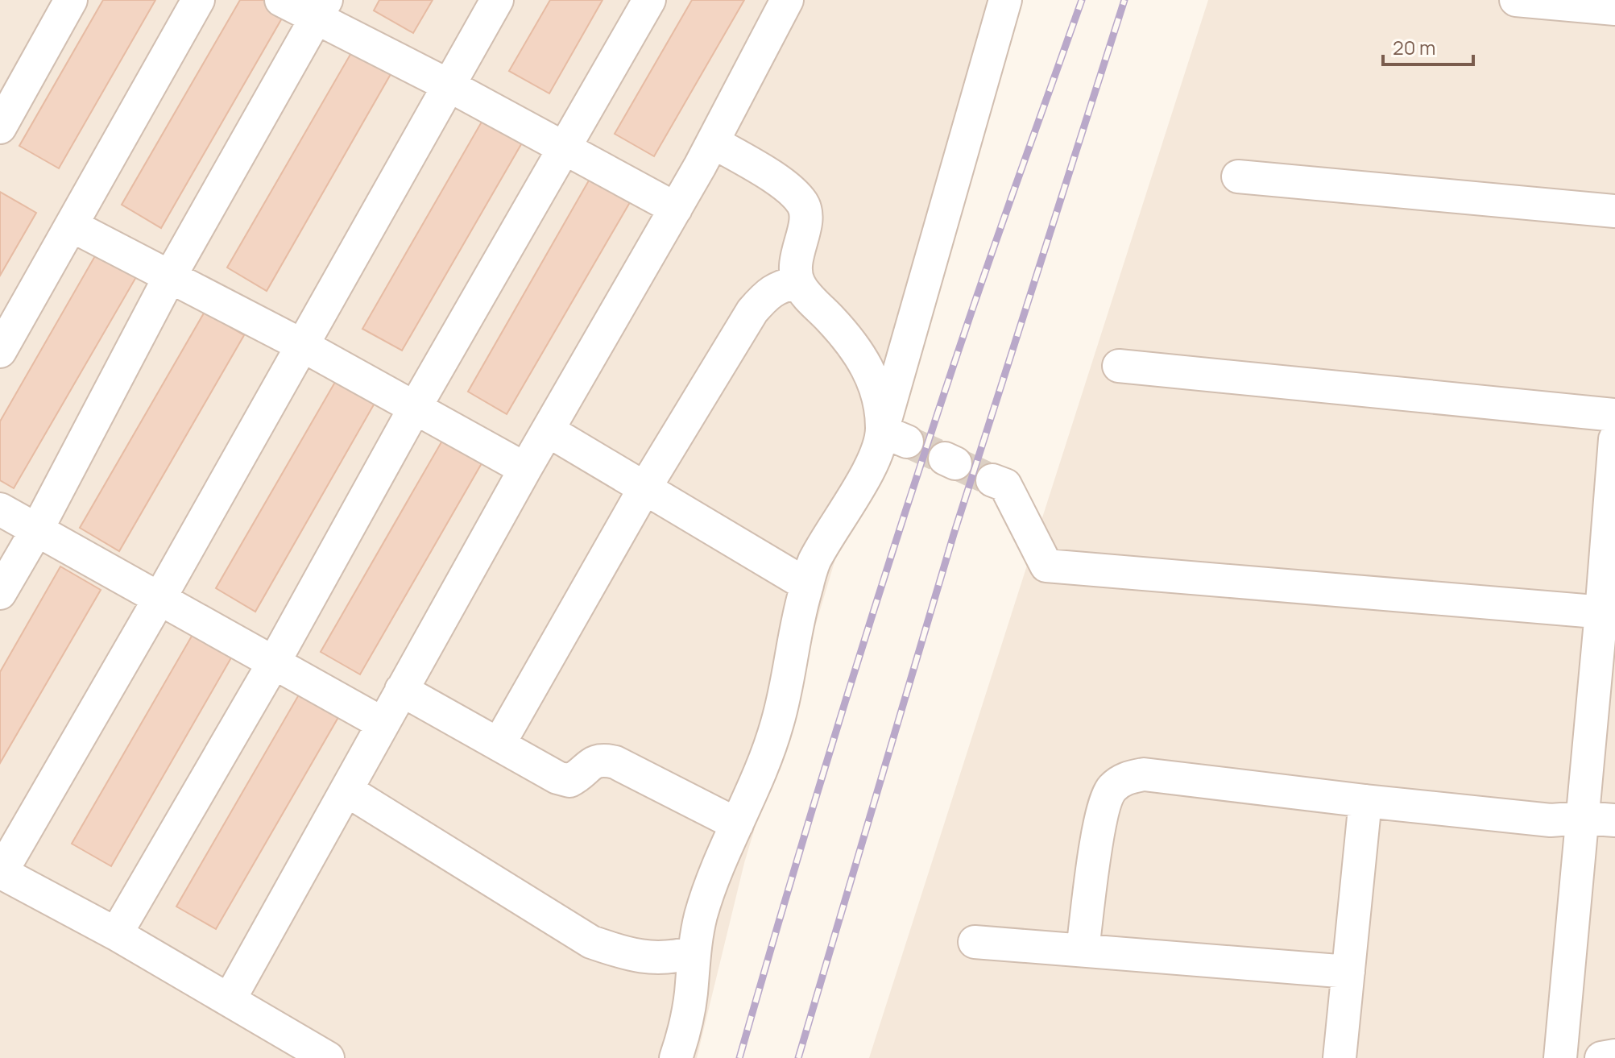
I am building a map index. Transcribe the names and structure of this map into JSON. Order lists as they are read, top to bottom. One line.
{"scale_bar":"20 m"}
